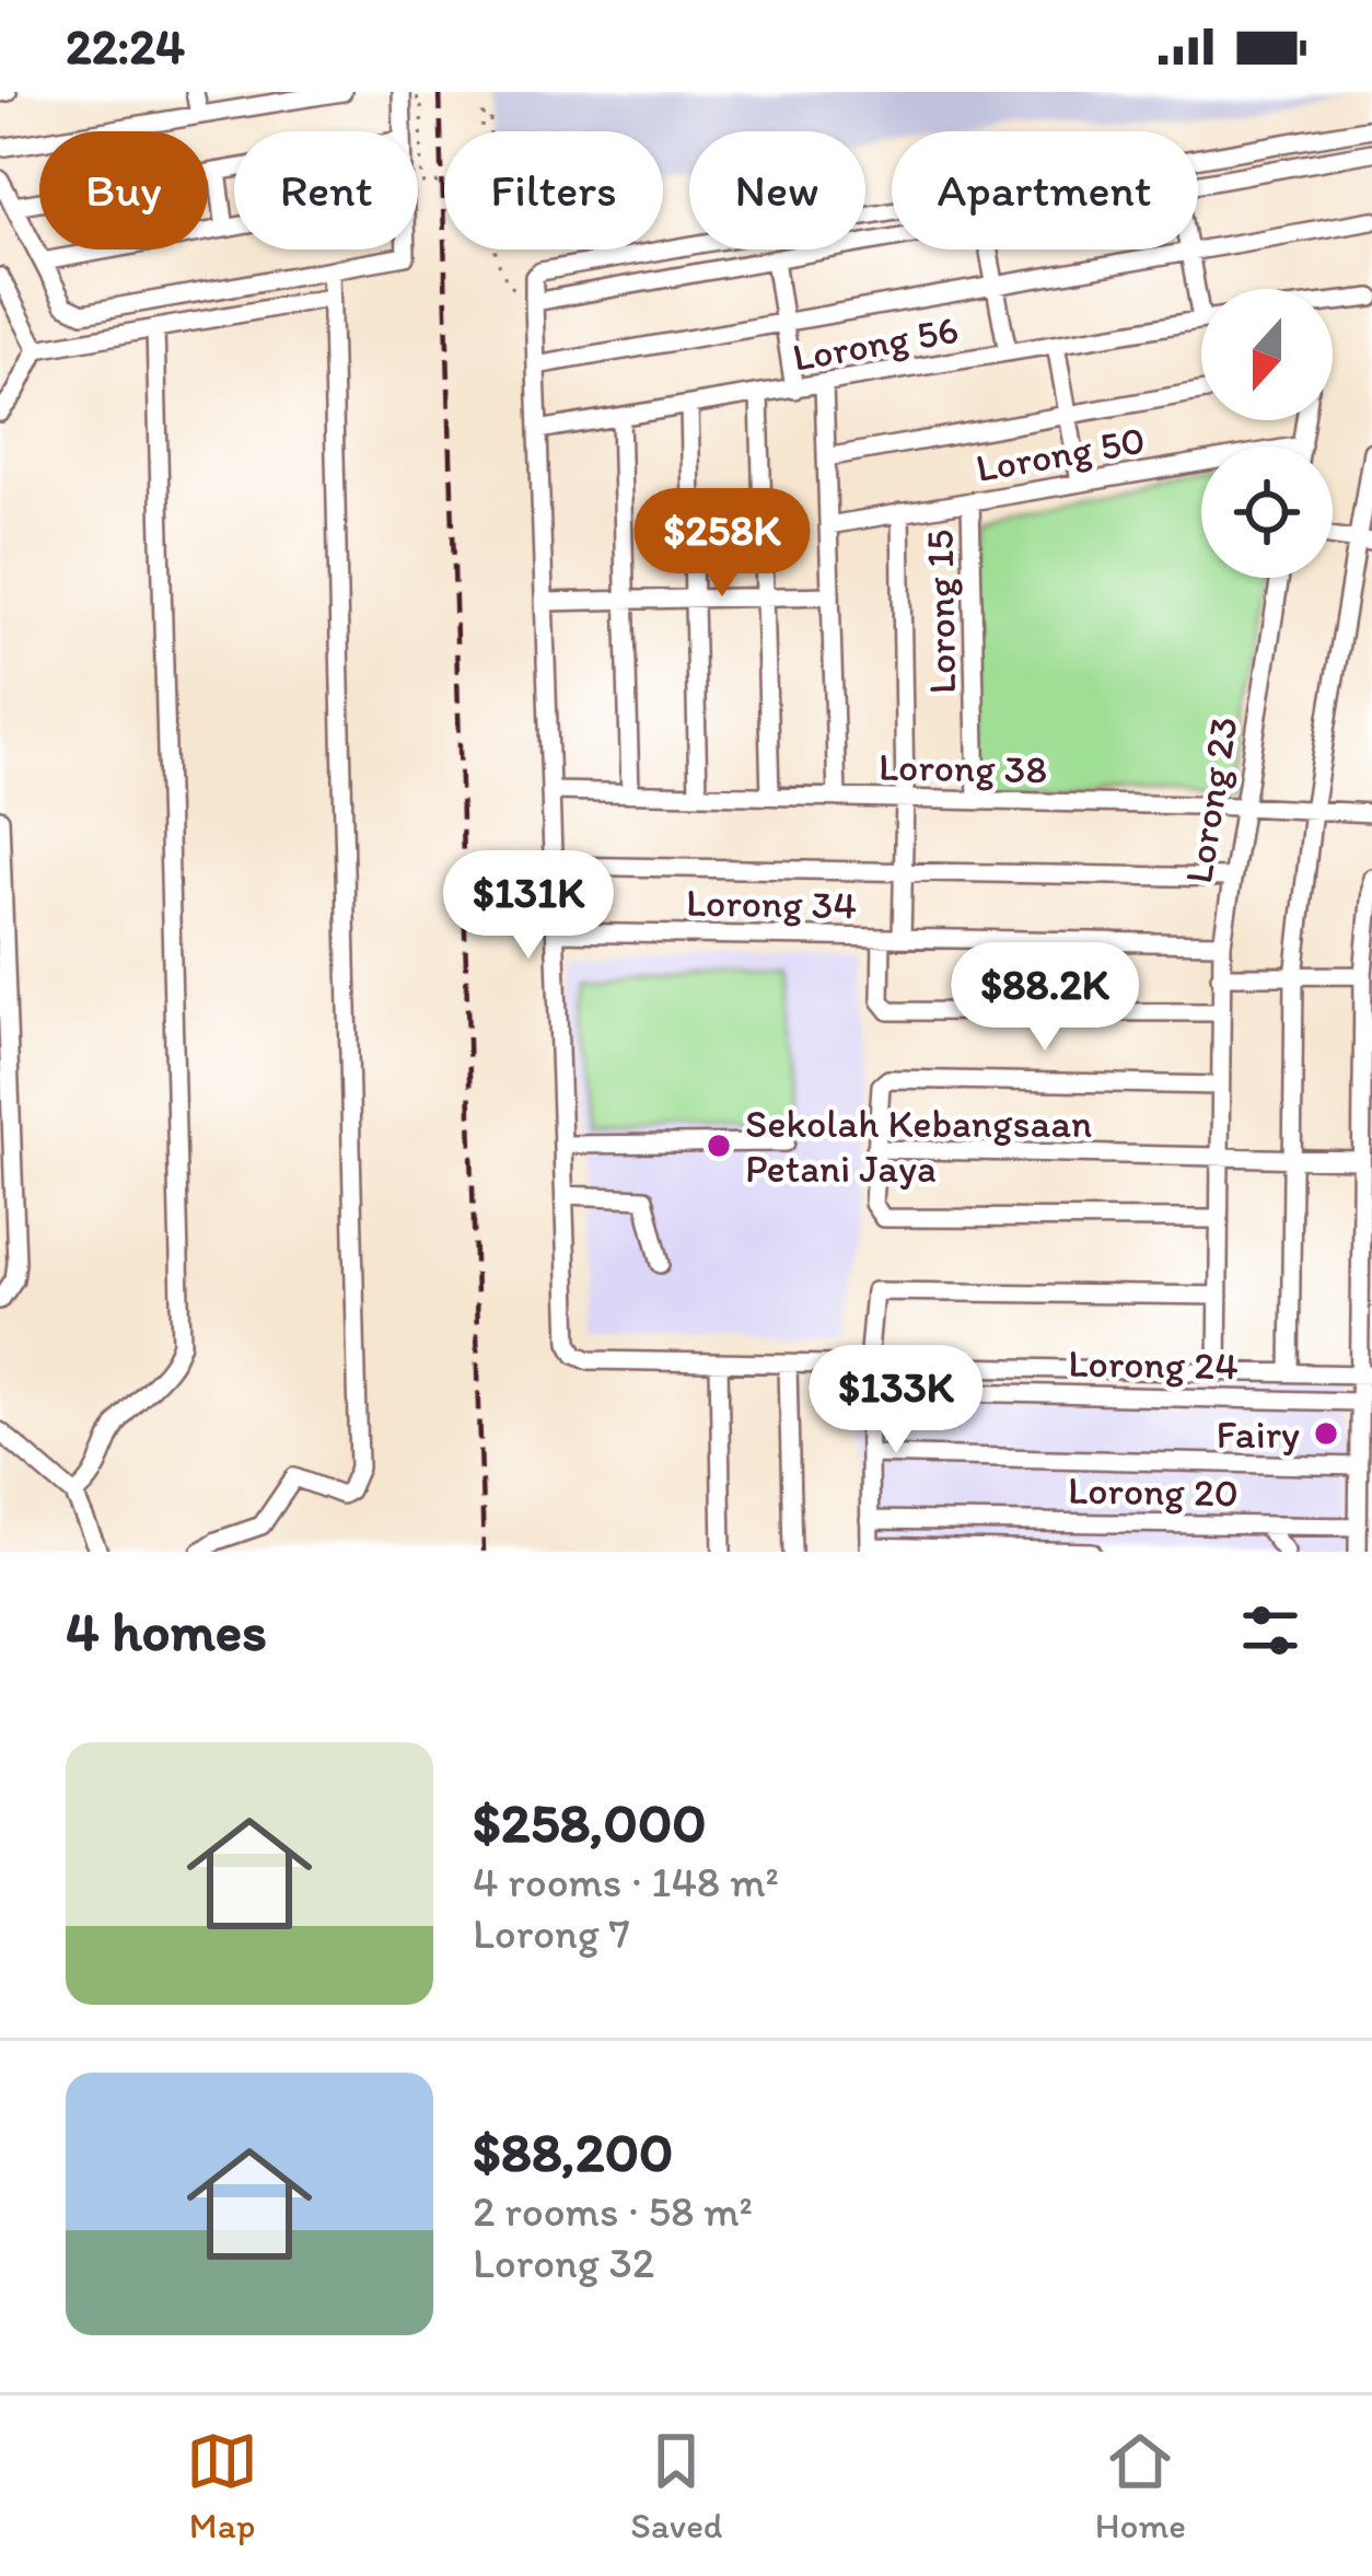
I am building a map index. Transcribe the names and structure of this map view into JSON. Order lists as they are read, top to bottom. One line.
{"streets":{"street":["Lorong 56","Lorong 50","Lorong 15","Lorong 38","Lorong 23","Lorong 34","Lorong 24","Lorong 20"]},"crossings":[["Lorong 50","Lorong 15"],["Lorong 15","Lorong 38"],["Lorong 38","Lorong 23"],["Lorong 23","Lorong 34"],["Lorong 23","Lorong 24"]],"places":["Sekolah Kebangsaan Petani Jaya","Fairy"],"north":"bottom","page":{"status":"22:24","chip":["Buy","Rent","Filters","New","Apartment"],"price":["$258K","$131K","$88.2K","$133K"],"heading":"4 homes","list":[{"name":"$258,000","note":"4 rooms · 148 m² · Lorong 7"},{"name":"$88,200","note":"2 rooms · 58 m² · Lorong 32"}],"tabs":["Map","Saved","Home"]}}
